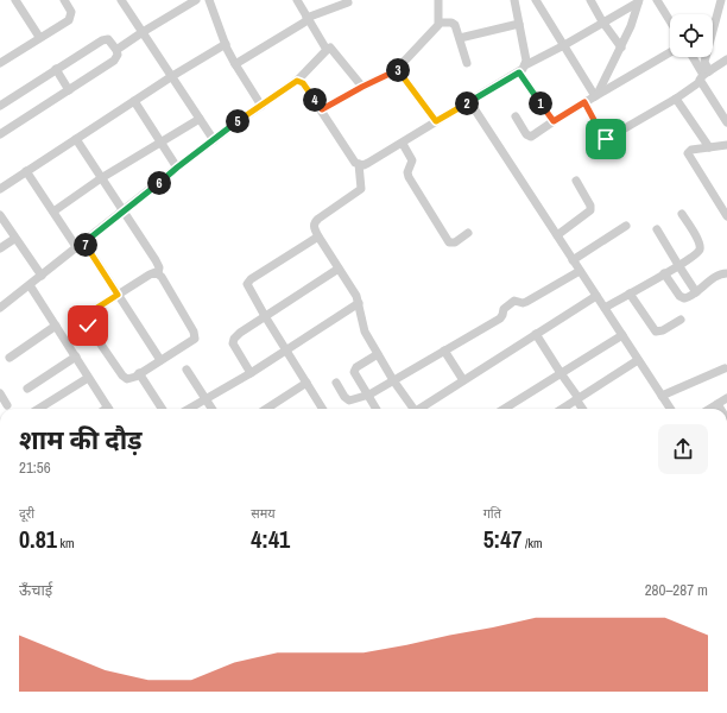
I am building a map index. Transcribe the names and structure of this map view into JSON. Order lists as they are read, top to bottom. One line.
{"page":{"pins":["3","4","1","2","5","6","7"],"heading":["शाम की दौड़","21:56"],"stats":[["दूरी","0.81 km"],["समय","4:41"],["गति","5:47 /km"]],"chart":["ऊँचाई","280–287 m"]}}
